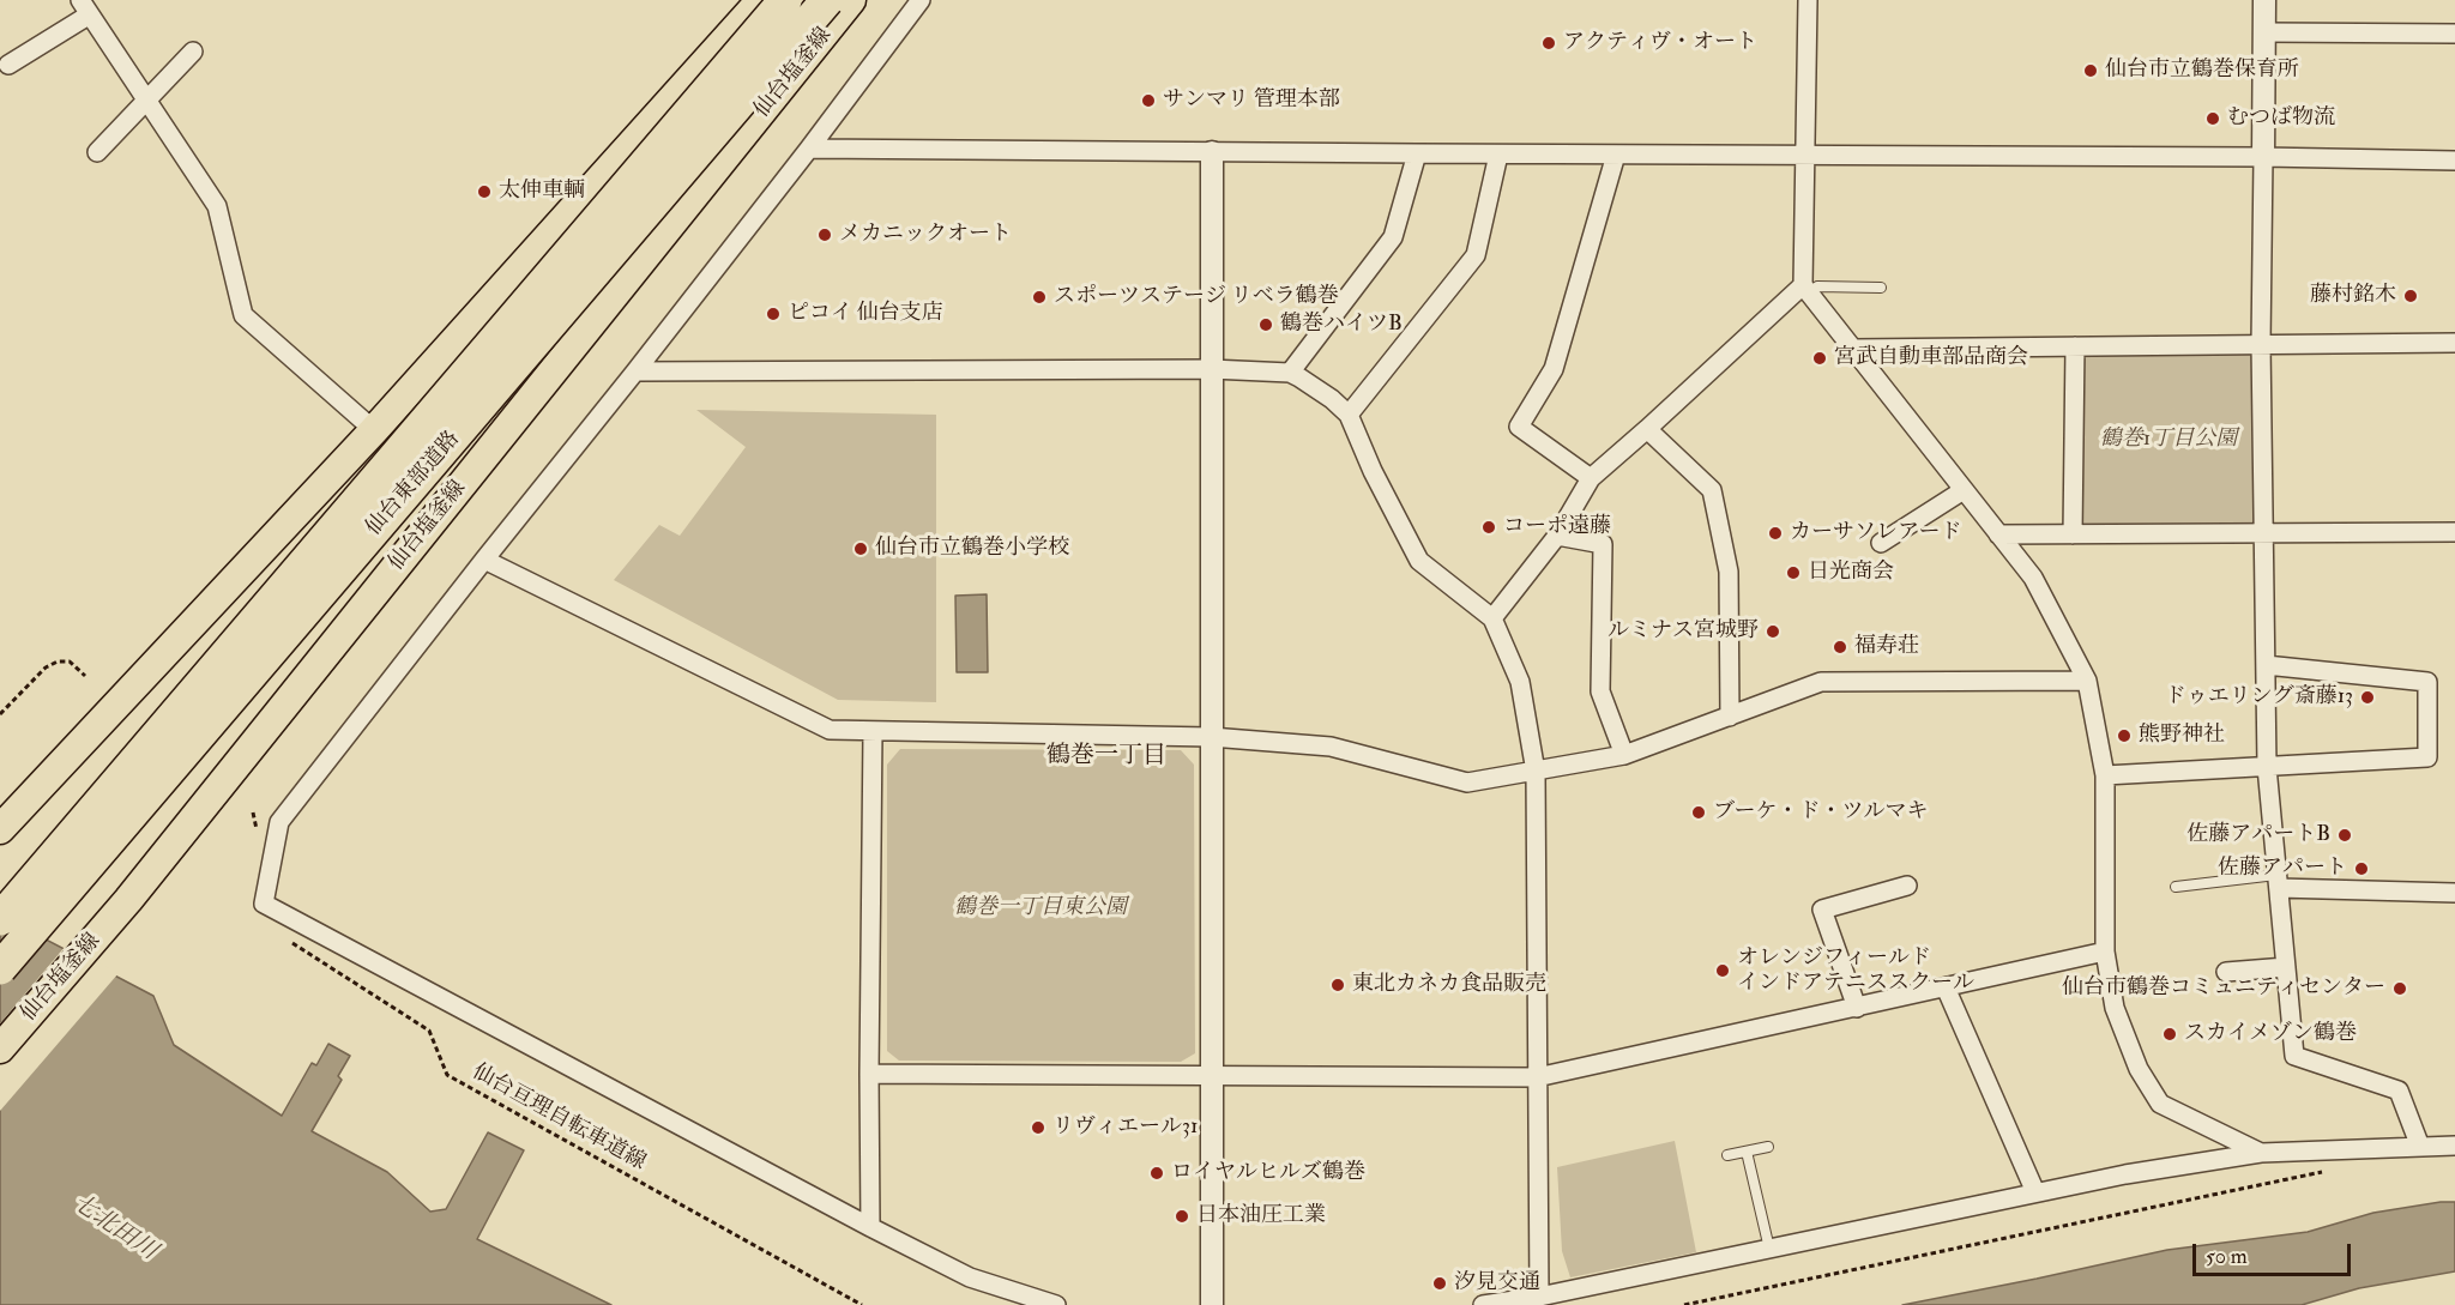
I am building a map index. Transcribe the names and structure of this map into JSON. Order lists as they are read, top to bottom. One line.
{"streets":{"highway":["仙台東部道路"],"main road":["仙台塩釜線"],"path":["仙台亘理自転車道線"]},"districts":["鶴巻一丁目"],"water":["七北田川"],"parks":["鶴巻1丁目公園","鶴巻一丁目東公園"],"places":["アクティヴ・オート","仙台市立鶴巻保育所","サンマリ 管理本部","むつば物流","太伸車輌","メカニックオート","藤村銘木","スポーツステージ リベラ鶴巻","ピコイ 仙台支店","鶴巻ハイツB","宮武自動車部品商会","コーポ遠藤","カーサソレアード","仙台市立鶴巻小学校","日光商会","ルミナス宮城野","福寿荘","ドゥエリング斎藤13","熊野神社","ブーケ・ド・ツルマキ","佐藤アパートB","佐藤アパート","オレンジフィールド インドアテニススクール","東北カネカ食品販売","仙台市鶴巻コミュニティセンター","スカイメゾン鶴巻","リヴィエール31","ロイヤルヒルズ鶴巻","日本油圧工業","汐見交通"],"scale_bar":"50 m"}
